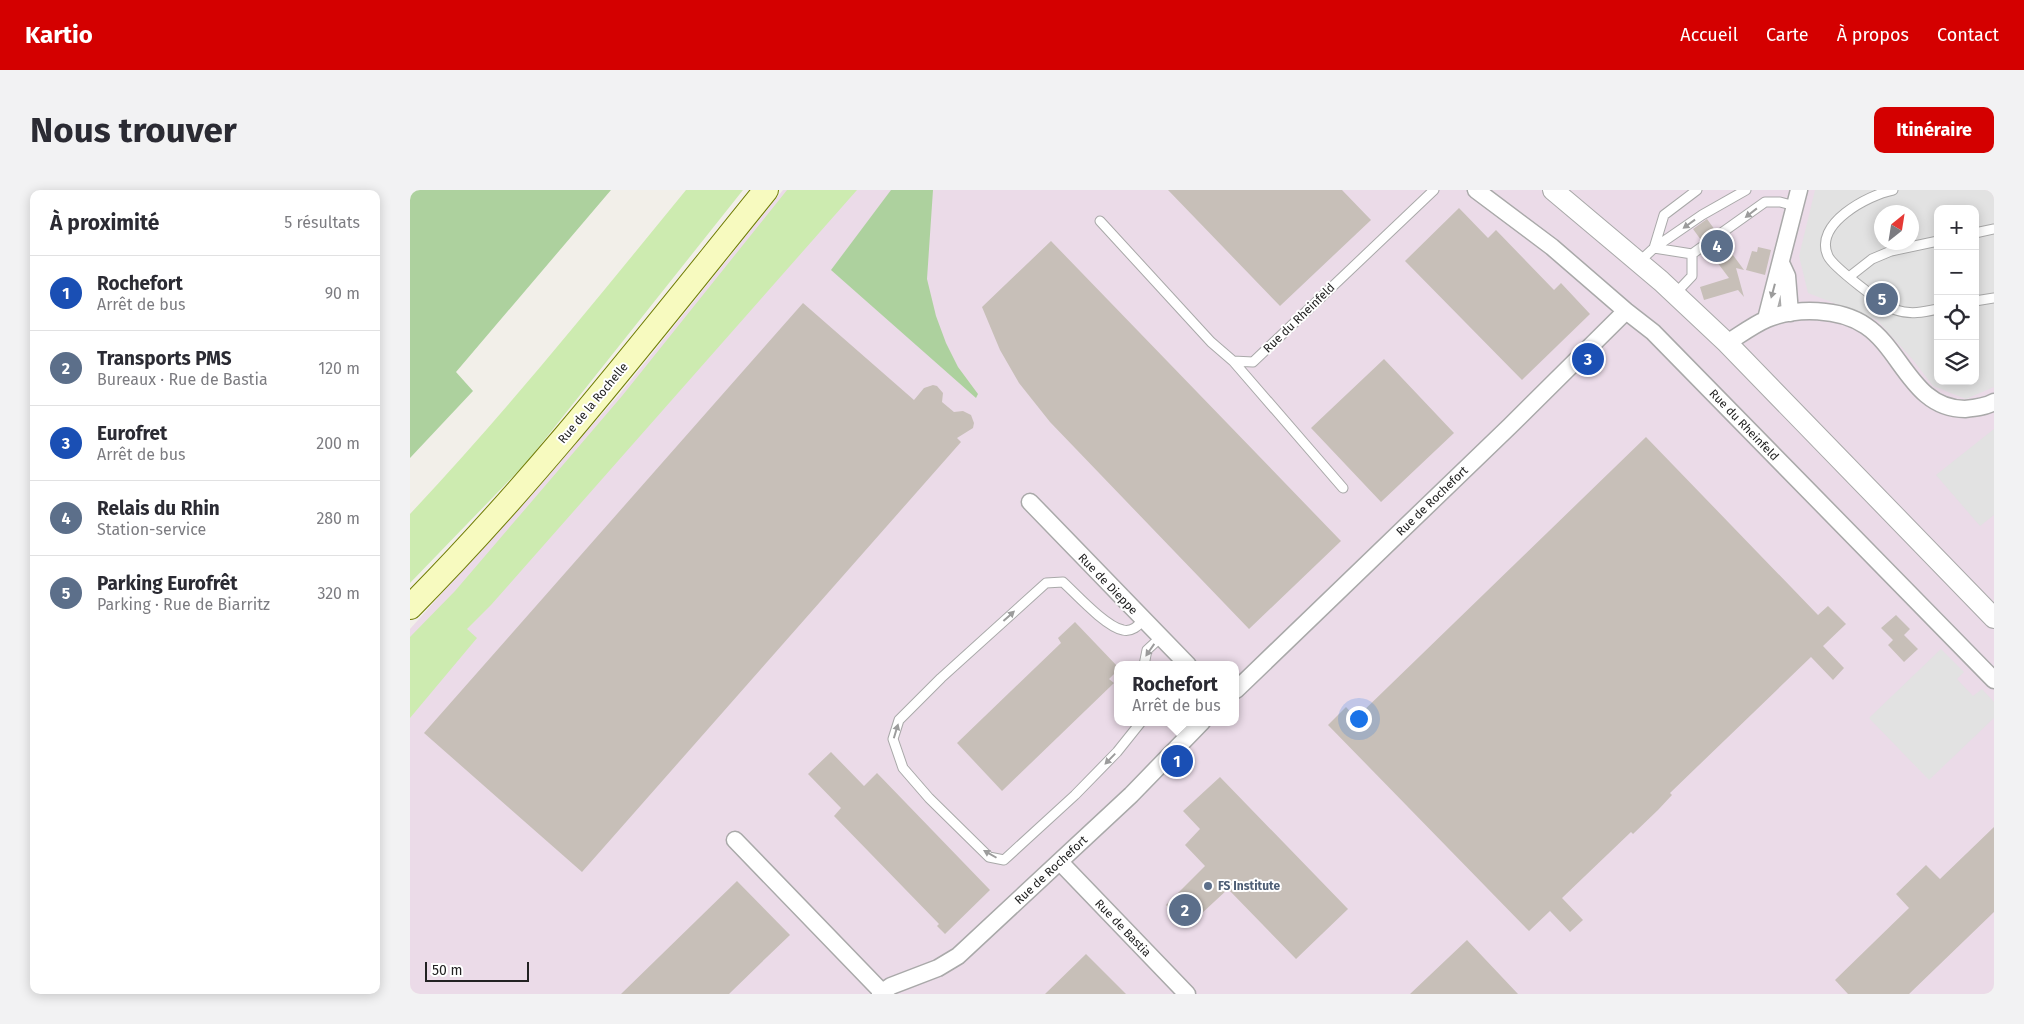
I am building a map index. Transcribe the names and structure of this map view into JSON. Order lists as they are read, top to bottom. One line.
{"streets":{"main road":["Rue de la Rochelle"],"street":["Rue du Rheinfeld","Rue de Rochefort","Rue de Dieppe","Rue de Bastia"]},"crossings":[["Rue du Rheinfeld","Rue de Rochefort"],["Rue de Rochefort","Rue de Bastia"]],"places":["FS Institute"],"scale_bar":"50 m","north":"top right","page":{"header":"Kartio","nav":["Accueil","Carte","À propos","Contact"],"buttons":"Itinéraire","title":"Nous trouver","heading":["À proximité","5 résultats"],"map_buttons":["+","−"],"pins":["4","5","3","1","2"],"list":[{"mark":"1","name":"Rochefort","note":"Arrêt de bus","value":"90 m"},{"mark":"2","name":"Transports PMS","note":"Bureaux · Rue de Bastia","value":"120 m"},{"mark":"3","name":"Eurofret","note":"Arrêt de bus","value":"200 m"},{"mark":"4","name":"Relais du Rhin","note":"Station-service","value":"280 m"},{"mark":"5","name":"Parking Eurofrêt","note":"Parking · Rue de Biarritz","value":"320 m"}],"popup":["Rochefort","Arrêt de bus"],"scale":"50 m"}}
